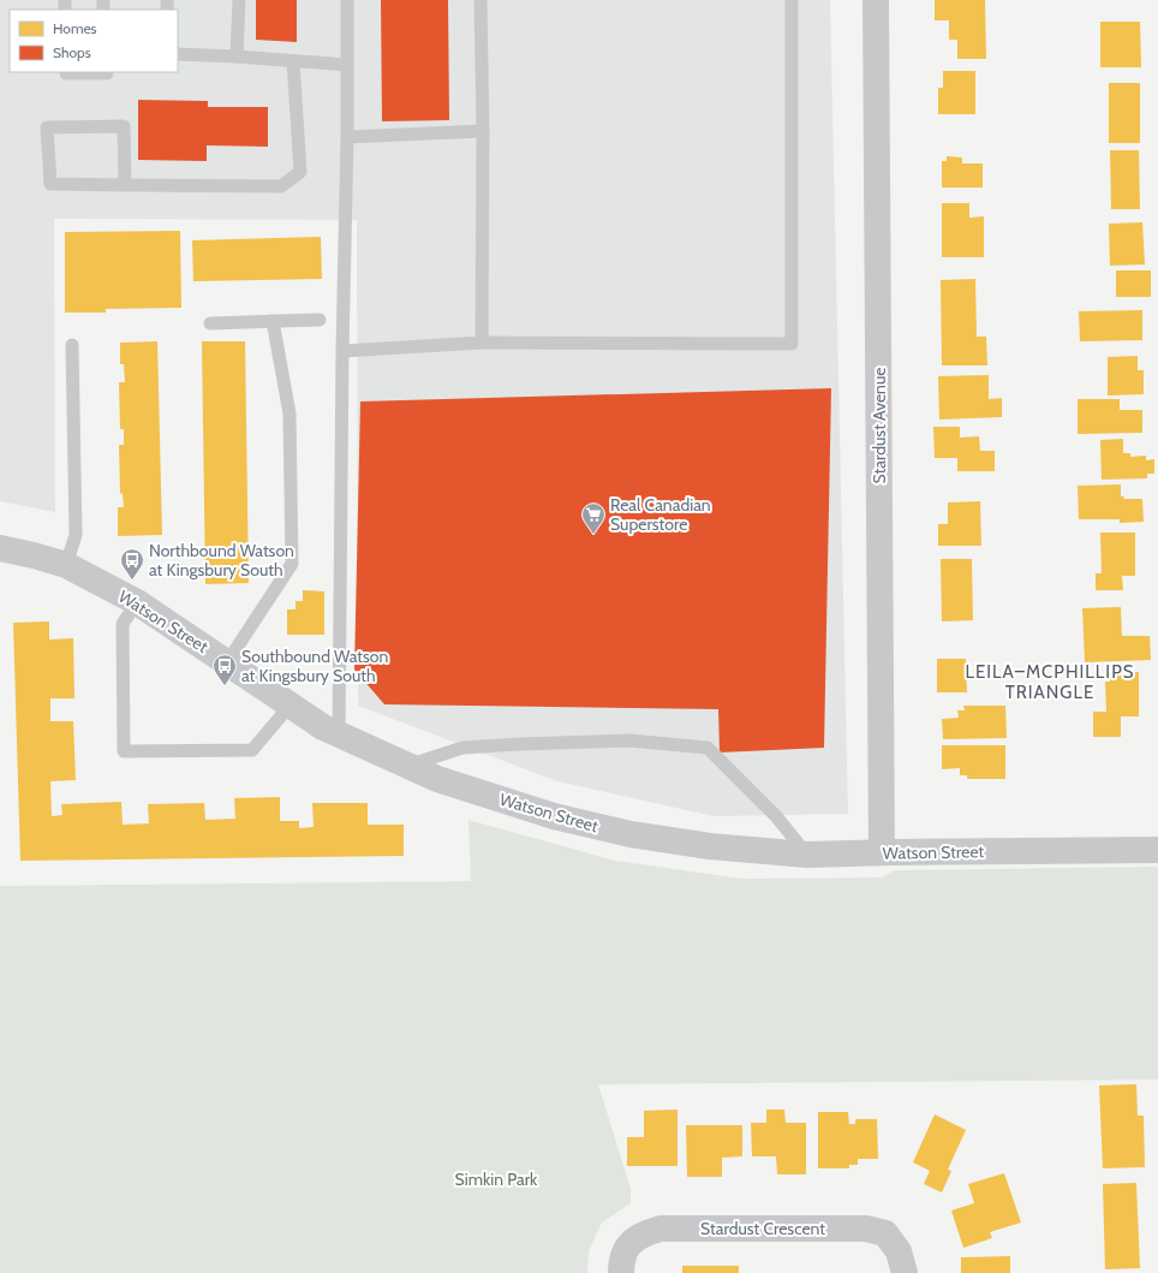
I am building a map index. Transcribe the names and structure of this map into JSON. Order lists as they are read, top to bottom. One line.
{"streets":{"street":["Stardust Avenue","Watson Street","Stardust Crescent"]},"crossings":[["Stardust Avenue","Watson Street"]],"districts":["LEILA–MCPHILLIPS TRIANGLE"],"parks":["Simkin Park"],"places":{"supermarket":["Real Canadian Superstore"],"bus stop":["Northbound Watson at Kingsbury South","Southbound Watson at Kingsbury South"]},"legend":["Homes","Shops"]}
